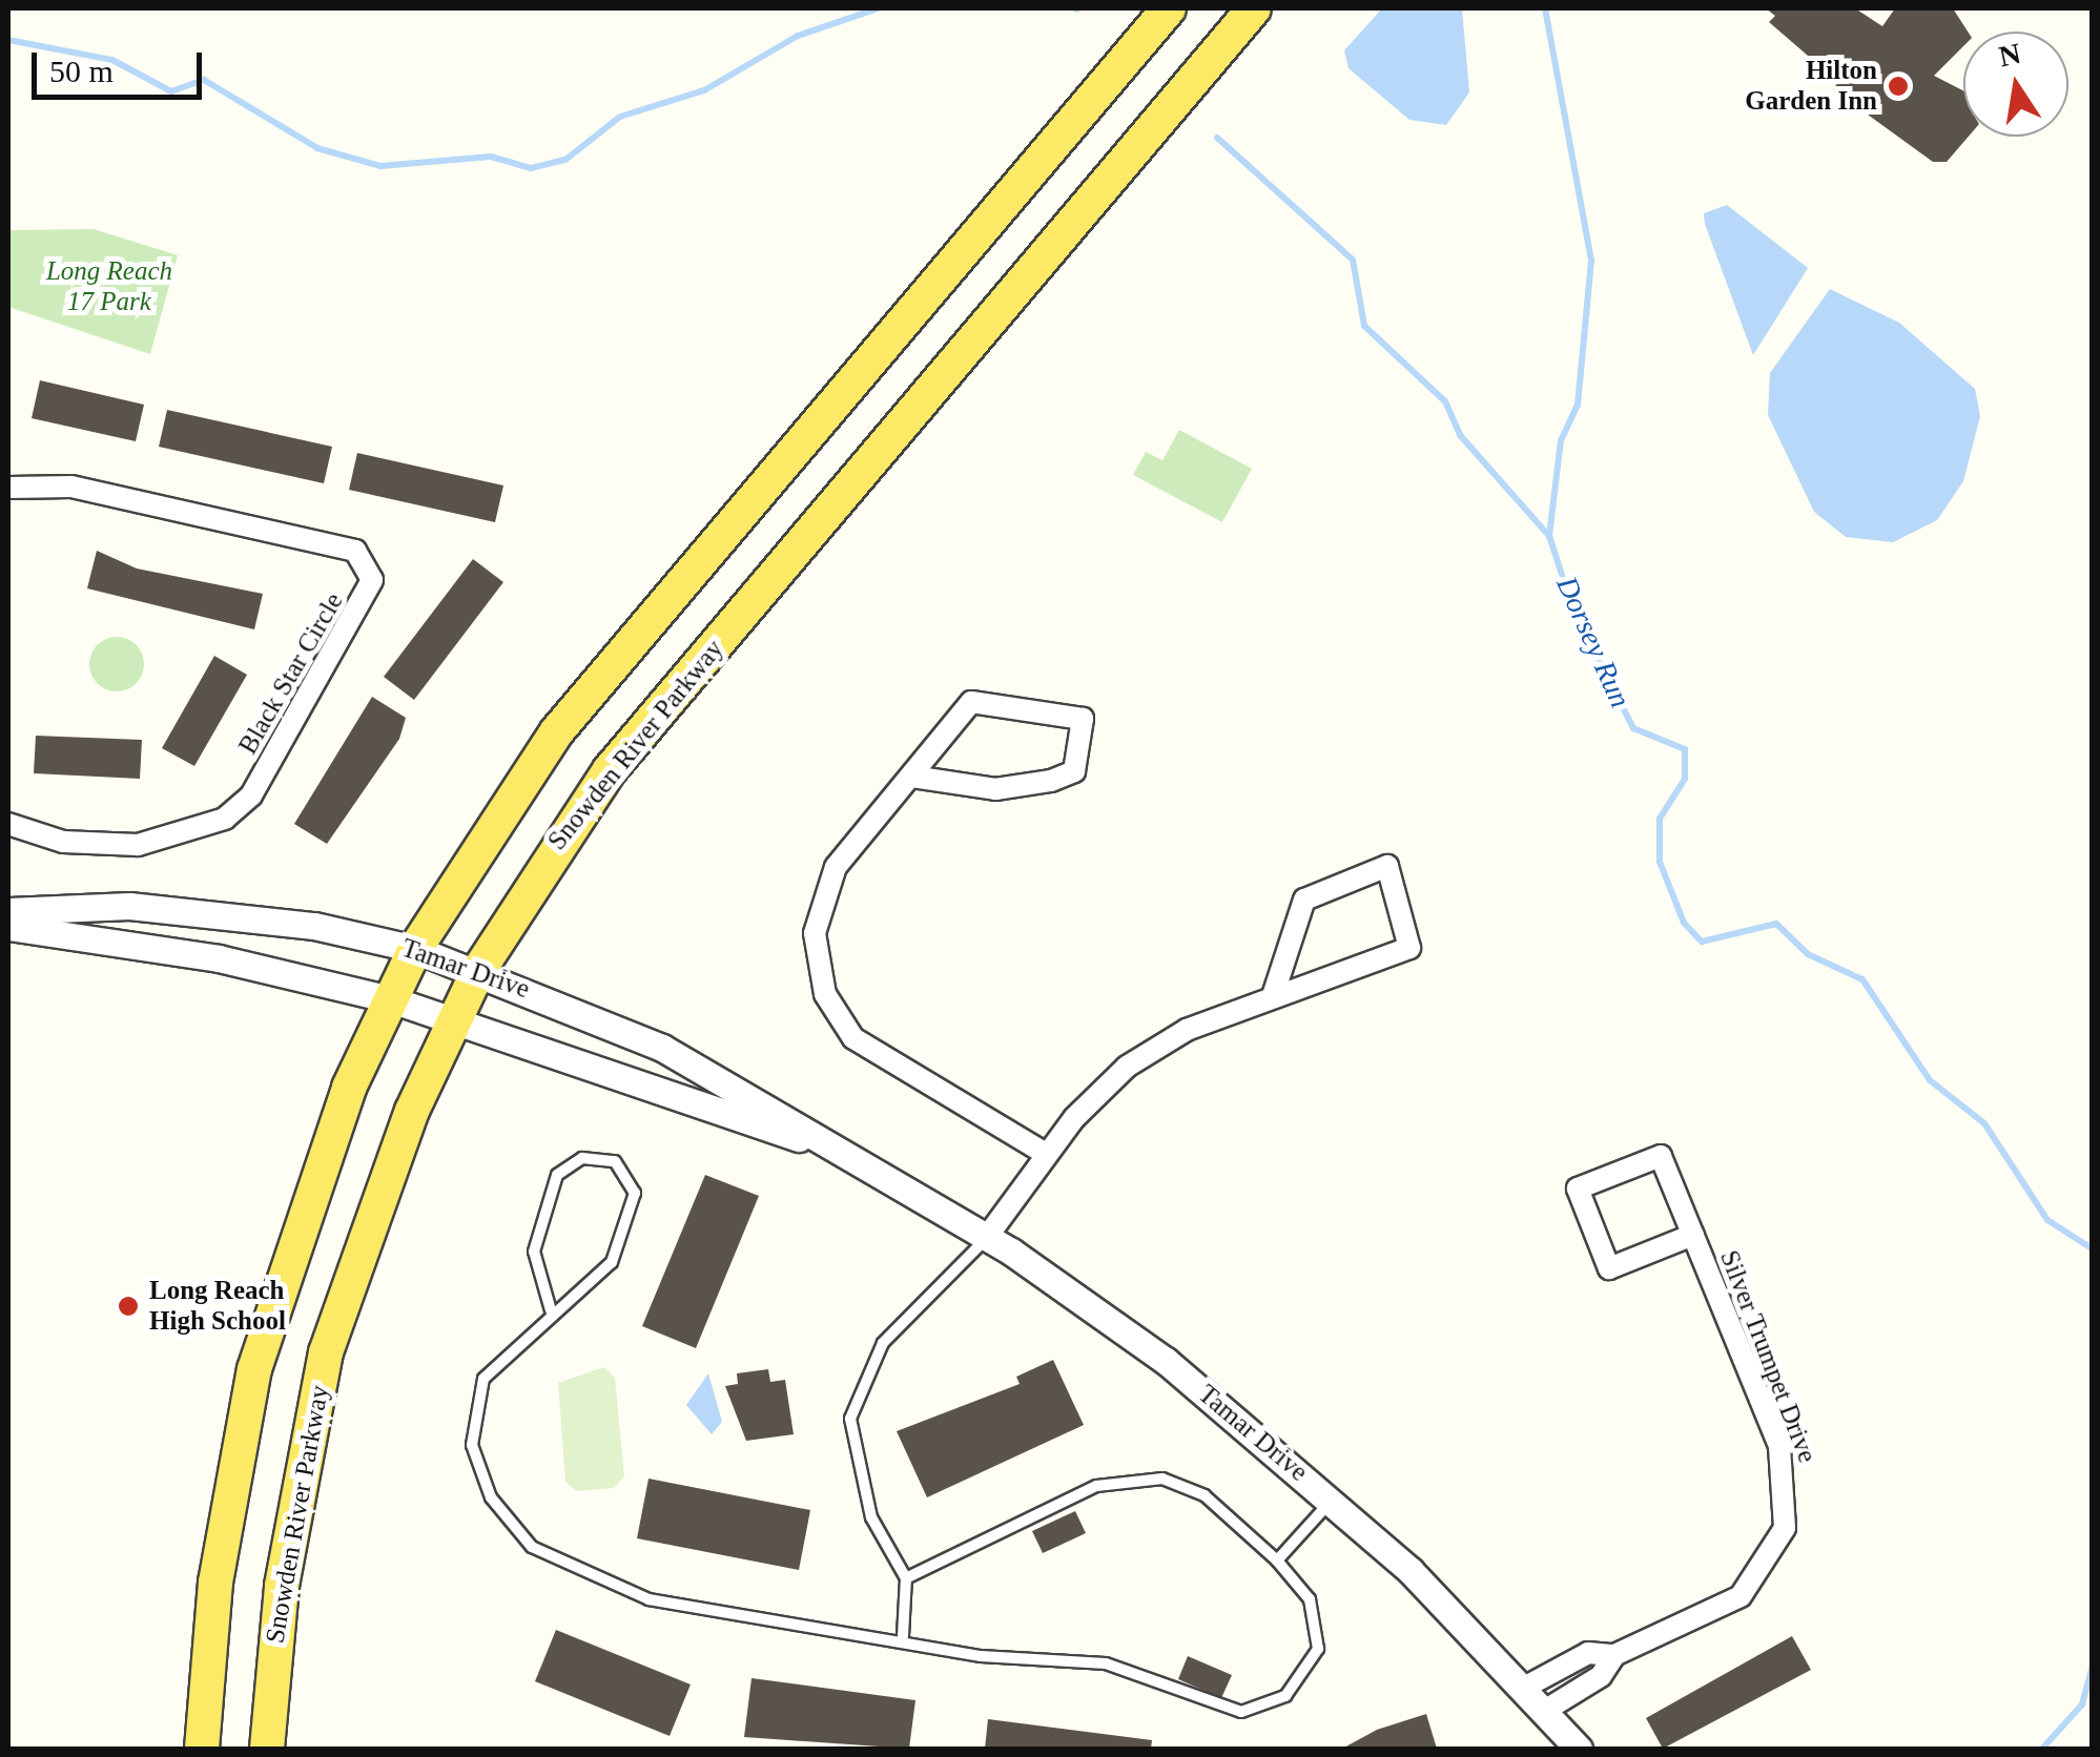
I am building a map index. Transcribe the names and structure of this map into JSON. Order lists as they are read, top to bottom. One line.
{"streets":{"main road":["Snowden River Parkway"],"street":["Black Star Circle","Tamar Drive","Silver Trumpet Drive"]},"crossings":[["Snowden River Parkway","Tamar Drive"],["Tamar Drive","Silver Trumpet Drive"]],"water":["Dorsey Run"],"parks":["Long Reach 17 Park"],"places":["Hilton Garden Inn","Long Reach High School"],"scale_bar":"50 m","north":"top"}
